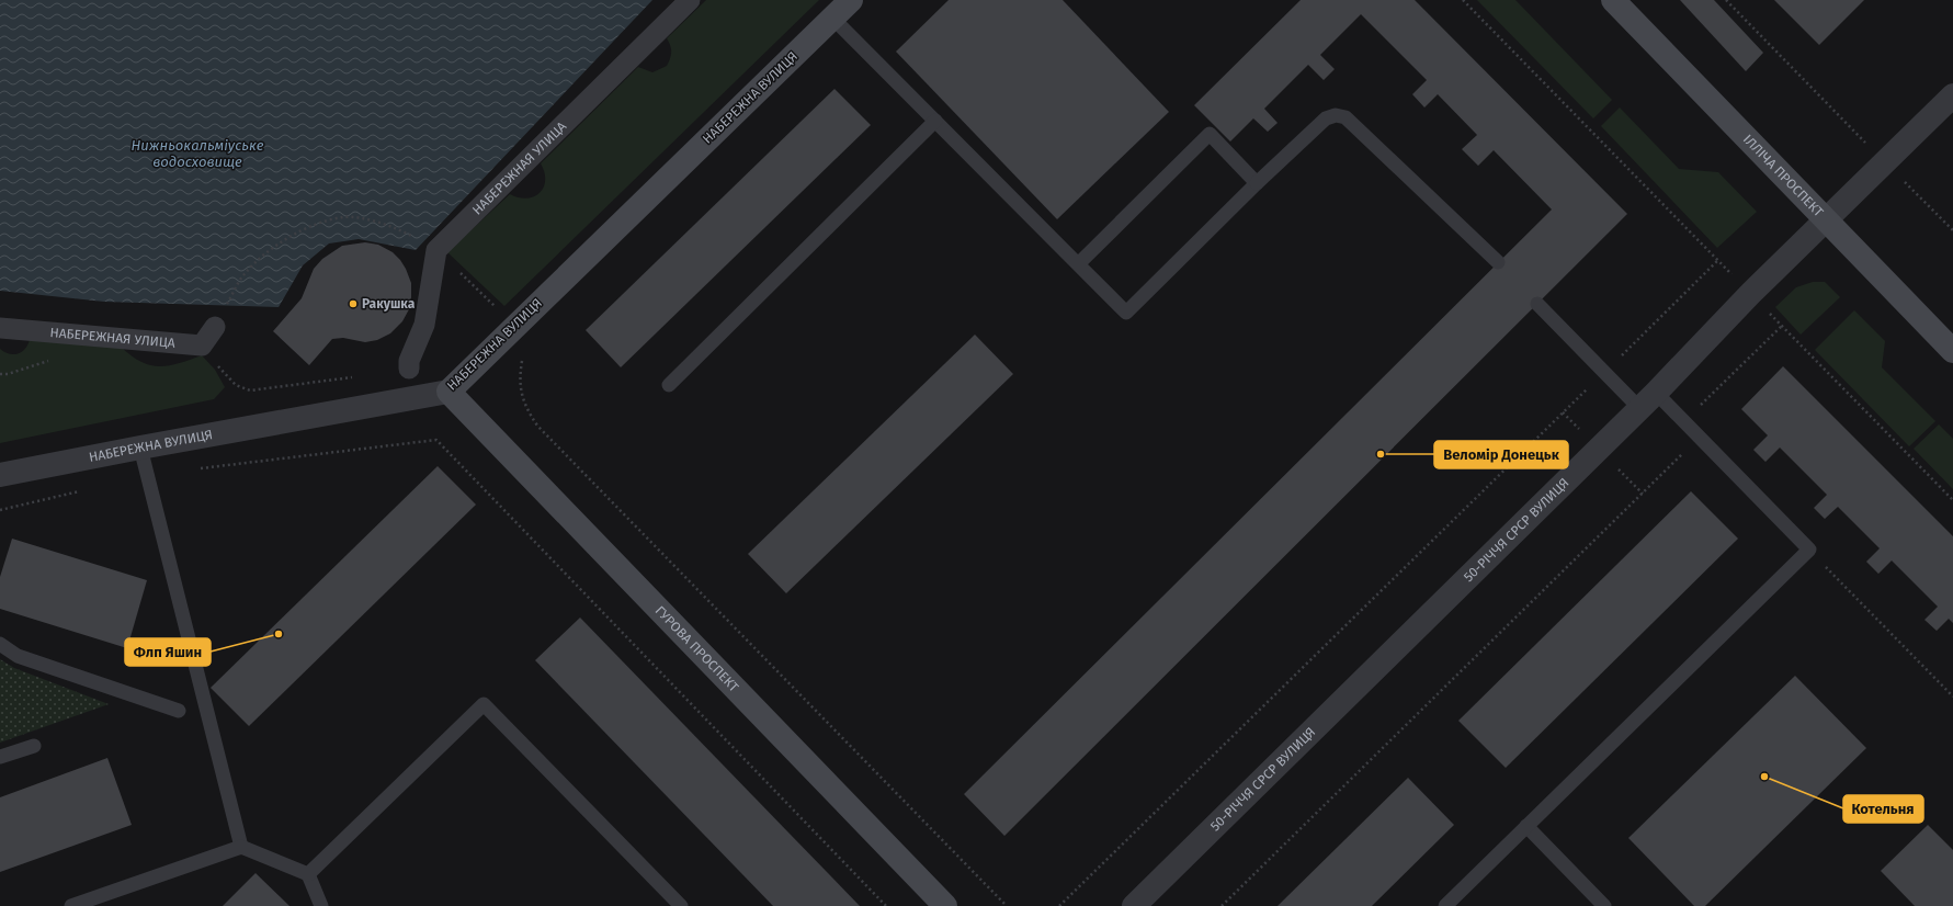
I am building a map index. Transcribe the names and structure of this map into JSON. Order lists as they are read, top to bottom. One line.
{"streets":{"main road":["НАБЕРЕЖНА ВУЛИЦЯ","ІЛЛІЧА ПРОСПЕКТ","ГУРОВА ПРОСПЕКТ"],"street":["НАБЕРЕЖНАЯ УЛИЦА","50-РІЧЧЯ СРСР ВУЛИЦЯ"]},"crossings":[["НАБЕРЕЖНА ВУЛИЦЯ","ГУРОВА ПРОСПЕКТ"],["ІЛЛІЧА ПРОСПЕКТ","50-РІЧЧЯ СРСР ВУЛИЦЯ"]],"water":["Нижньокальміуське водосховище"],"places":["Ракушка","Веломір Донецьк","Флп Яшин","Котельня"]}
